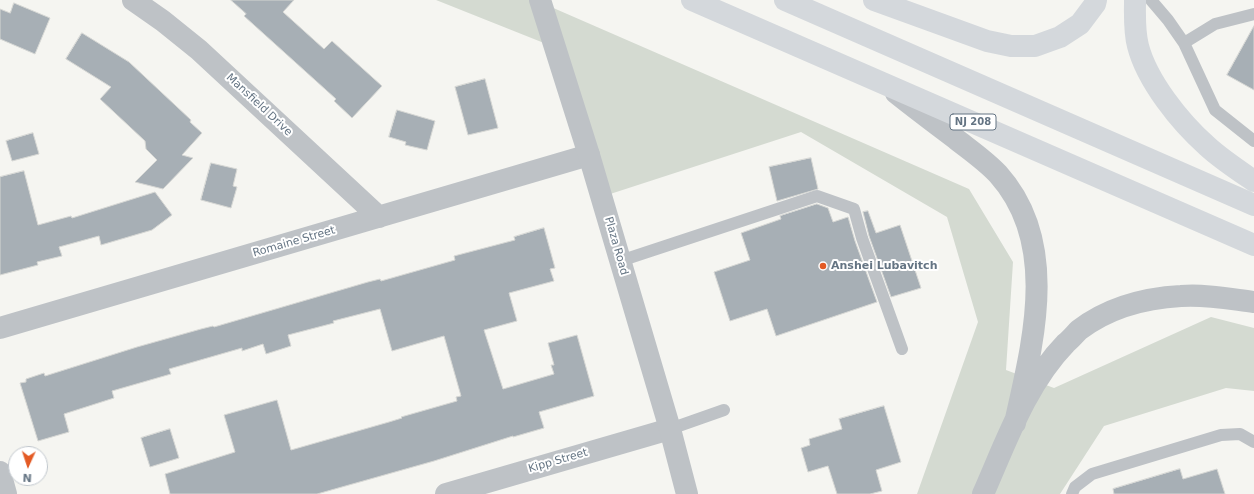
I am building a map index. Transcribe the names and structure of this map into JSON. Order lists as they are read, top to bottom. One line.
{"streets":{"highway":["NJ 208"],"street":["Mansfield Drive","Romaine Street","Plaza Road","Kipp Street"]},"crossings":[["Mansfield Drive","Romaine Street"],["Romaine Street","Plaza Road"],["Plaza Road","Kipp Street"]],"places":["Anshei Lubavitch"],"north":"bottom"}
